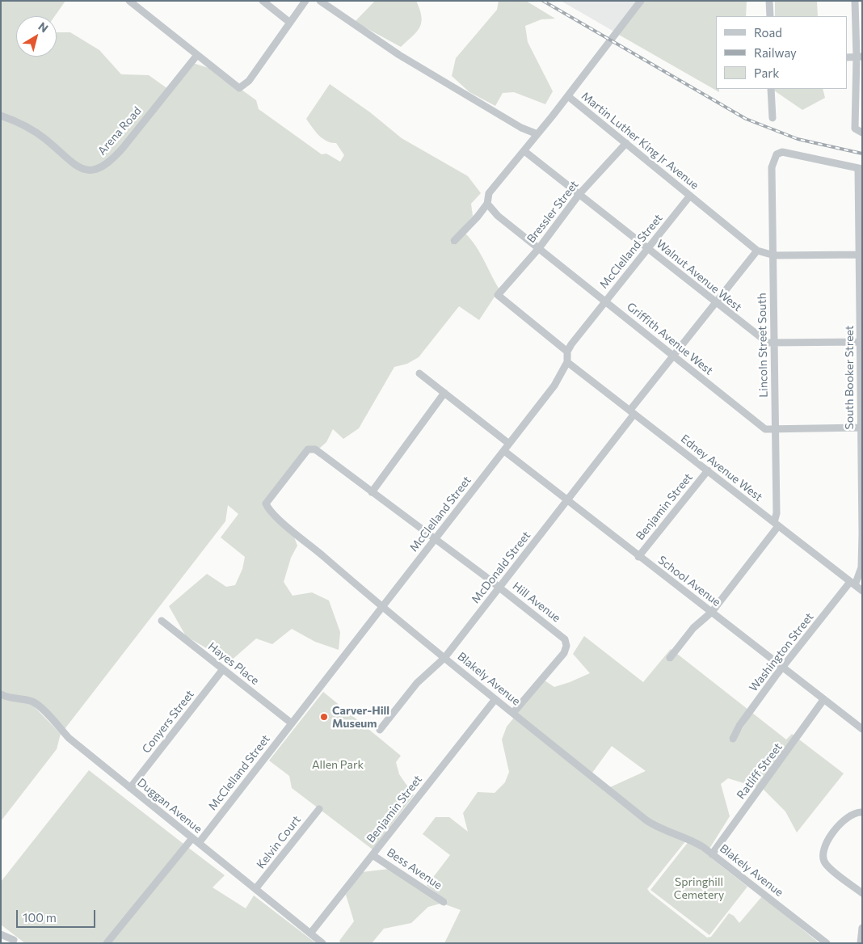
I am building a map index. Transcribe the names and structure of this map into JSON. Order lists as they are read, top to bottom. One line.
{"streets":{"street":["Arena Road","Martin Luther King Jr Avenue","Bressler Street","McClelland Street","Walnut Avenue West","Griffith Avenue West","Lincoln Street South","South Booker Street","Edney Avenue West","Benjamin Street","McDonald Street","School Avenue","Hill Avenue","Washington Street","Hayes Place","Blakely Avenue","Conyers Street","Ratliff Street","Duggan Avenue","Kelvin Court","Bess Avenue"]},"crossings":[["Martin Luther King Jr Avenue","Bressler Street"],["Martin Luther King Jr Avenue","McClelland Street"],["Martin Luther King Jr Avenue","Walnut Avenue West"],["Martin Luther King Jr Avenue","Griffith Avenue West"],["Martin Luther King Jr Avenue","Lincoln Street South"],["Martin Luther King Jr Avenue","South Booker Street"],["Martin Luther King Jr Avenue","McDonald Street"],["Bressler Street","McClelland Street"],["Bressler Street","Walnut Avenue West"],["Bressler Street","Griffith Avenue West"],["McClelland Street","Walnut Avenue West"],["McClelland Street","Griffith Avenue West"],["McClelland Street","Edney Avenue West"],["McClelland Street","School Avenue"],["McClelland Street","Hill Avenue"],["McClelland Street","Hayes Place"],["McClelland Street","Blakely Avenue"],["McClelland Street","Duggan Avenue"],["Walnut Avenue West","Lincoln Street South"],["Walnut Avenue West","South Booker Street"],["Walnut Avenue West","McDonald Street"],["Griffith Avenue West","Lincoln Street South"],["Griffith Avenue West","South Booker Street"],["Griffith Avenue West","McDonald Street"],["Lincoln Street South","South Booker Street"],["Lincoln Street South","Edney Avenue West"],["South Booker Street","Edney Avenue West"],["South Booker Street","Washington Street"],["Edney Avenue West","Benjamin Street"],["Edney Avenue West","McDonald Street"],["Edney Avenue West","Washington Street"],["Benjamin Street","School Avenue"],["Benjamin Street","Blakely Avenue"],["Benjamin Street","Duggan Avenue"],["Benjamin Street","Bess Avenue"],["McDonald Street","School Avenue"],["McDonald Street","Hill Avenue"],["McDonald Street","Blakely Avenue"],["School Avenue","Washington Street"],["School Avenue","Ratliff Street"],["Hill Avenue","Blakely Avenue"],["Hayes Place","Conyers Street"],["Blakely Avenue","Ratliff Street"],["Conyers Street","Duggan Avenue"],["Duggan Avenue","Kelvin Court"]],"parks":["Allen Park","Springhill Cemetery"],"places":["Carver-Hill Museum"],"legend":["Road","Railway","Park"],"scale_bar":"100 m","north":"top right"}
